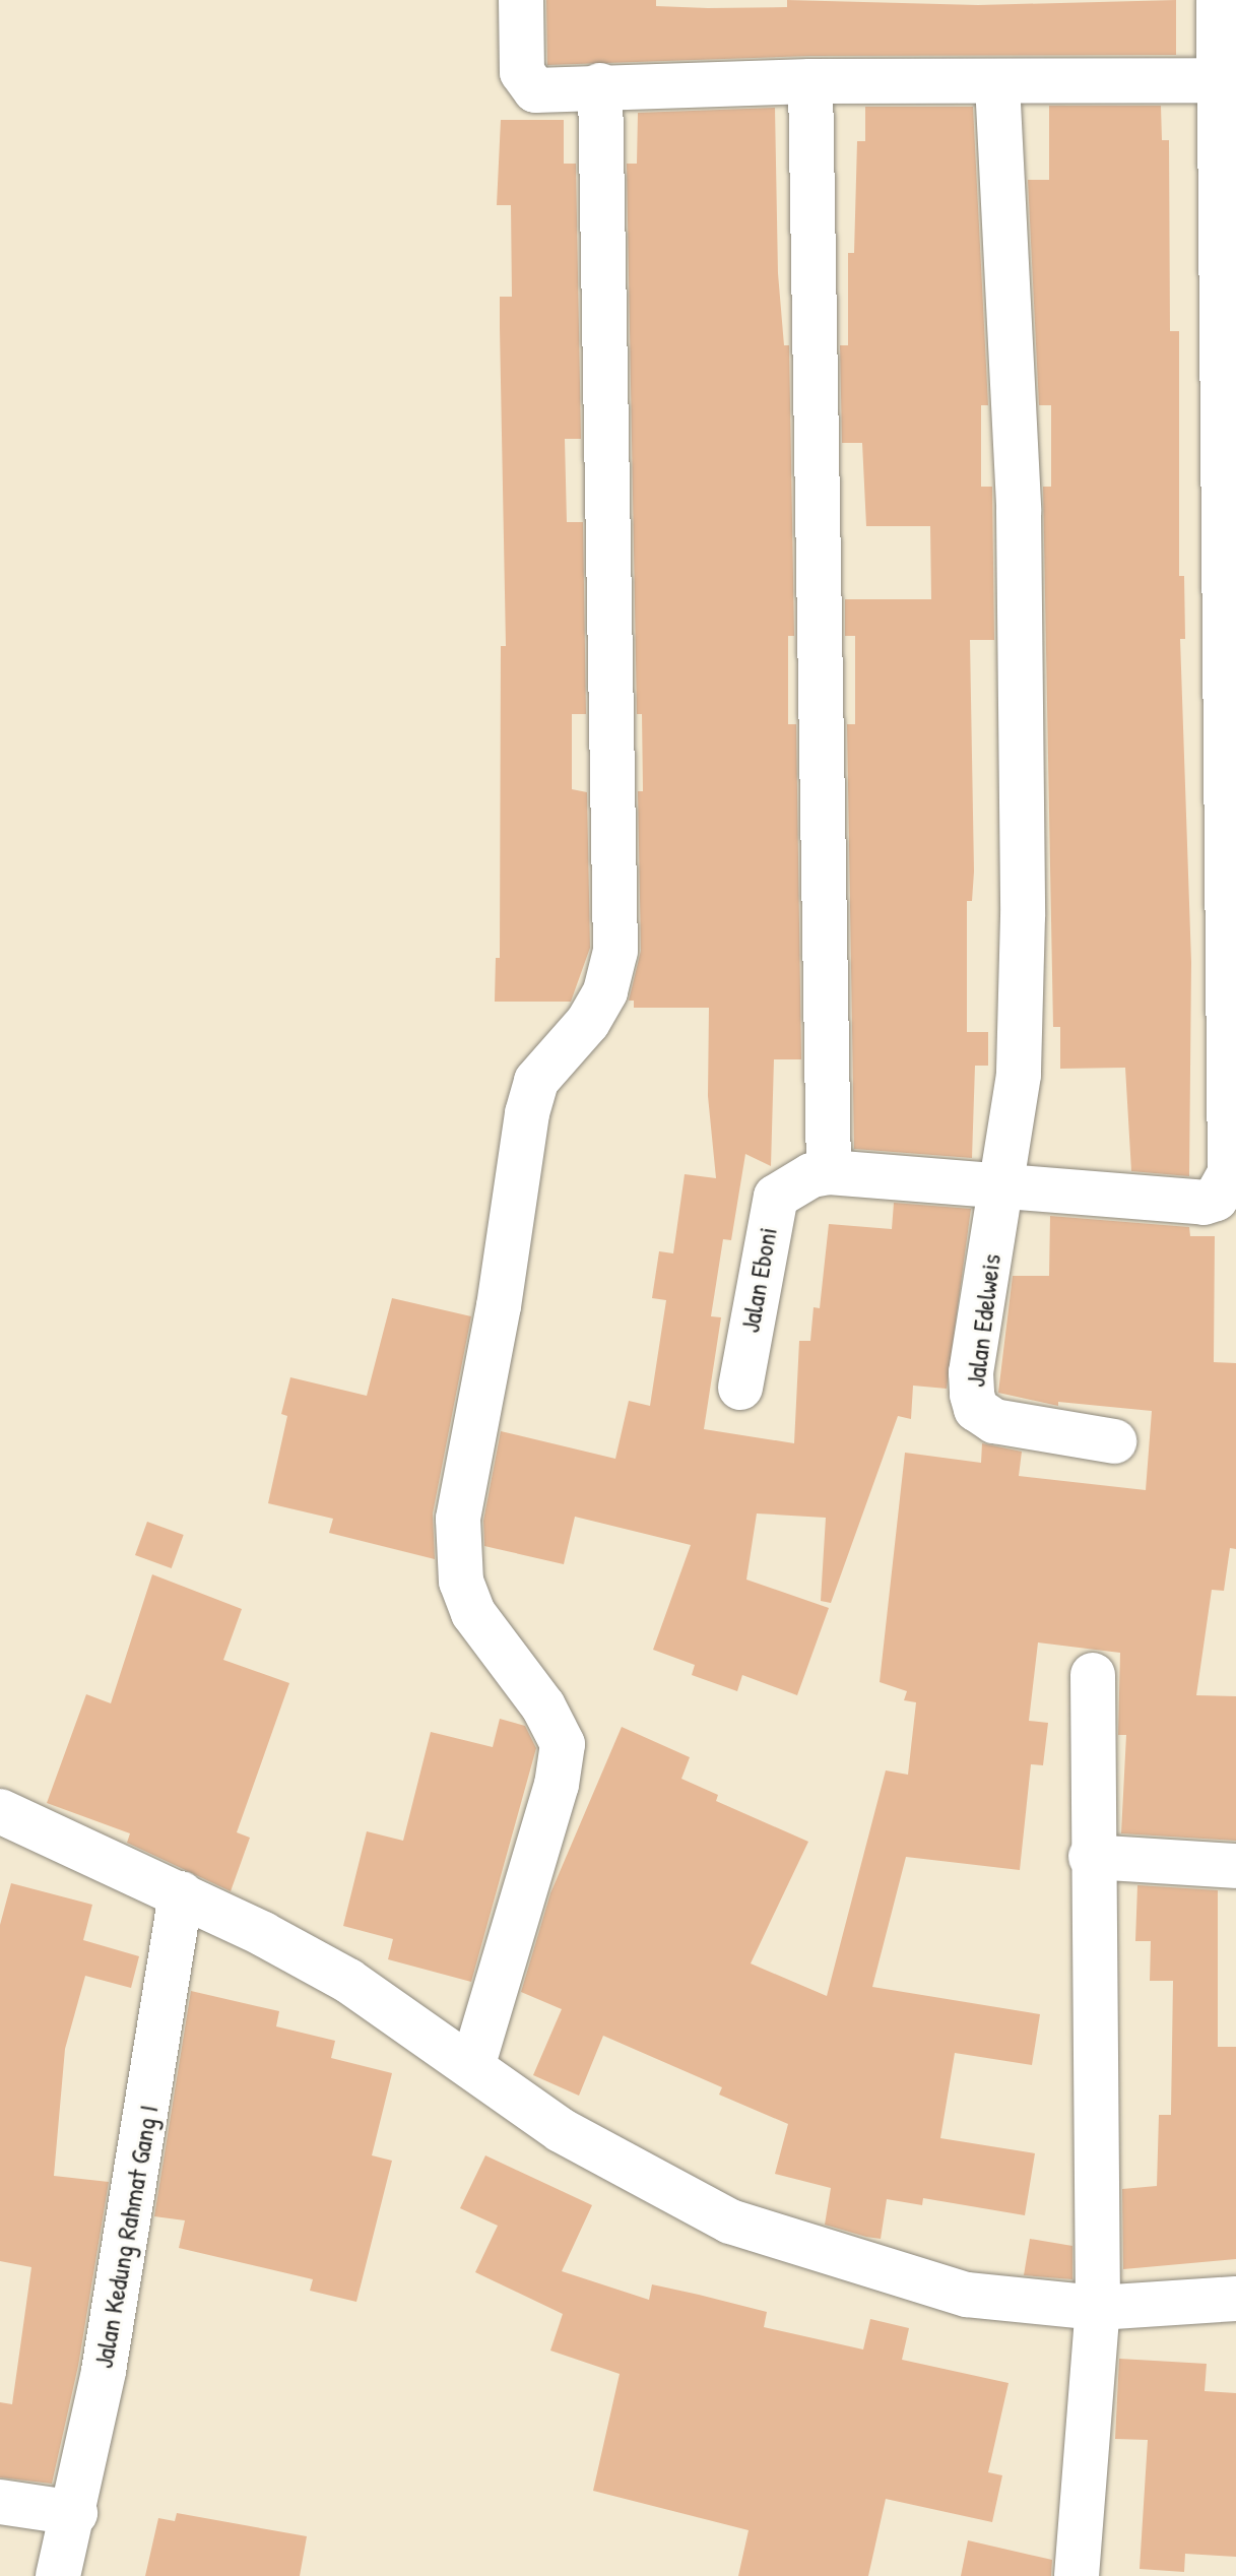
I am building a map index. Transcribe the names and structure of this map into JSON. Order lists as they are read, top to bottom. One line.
{"streets":{"street":["Jalan Eboni","Jalan Edelweis","Jalan Kedung Rahmat Gang I"]}}
